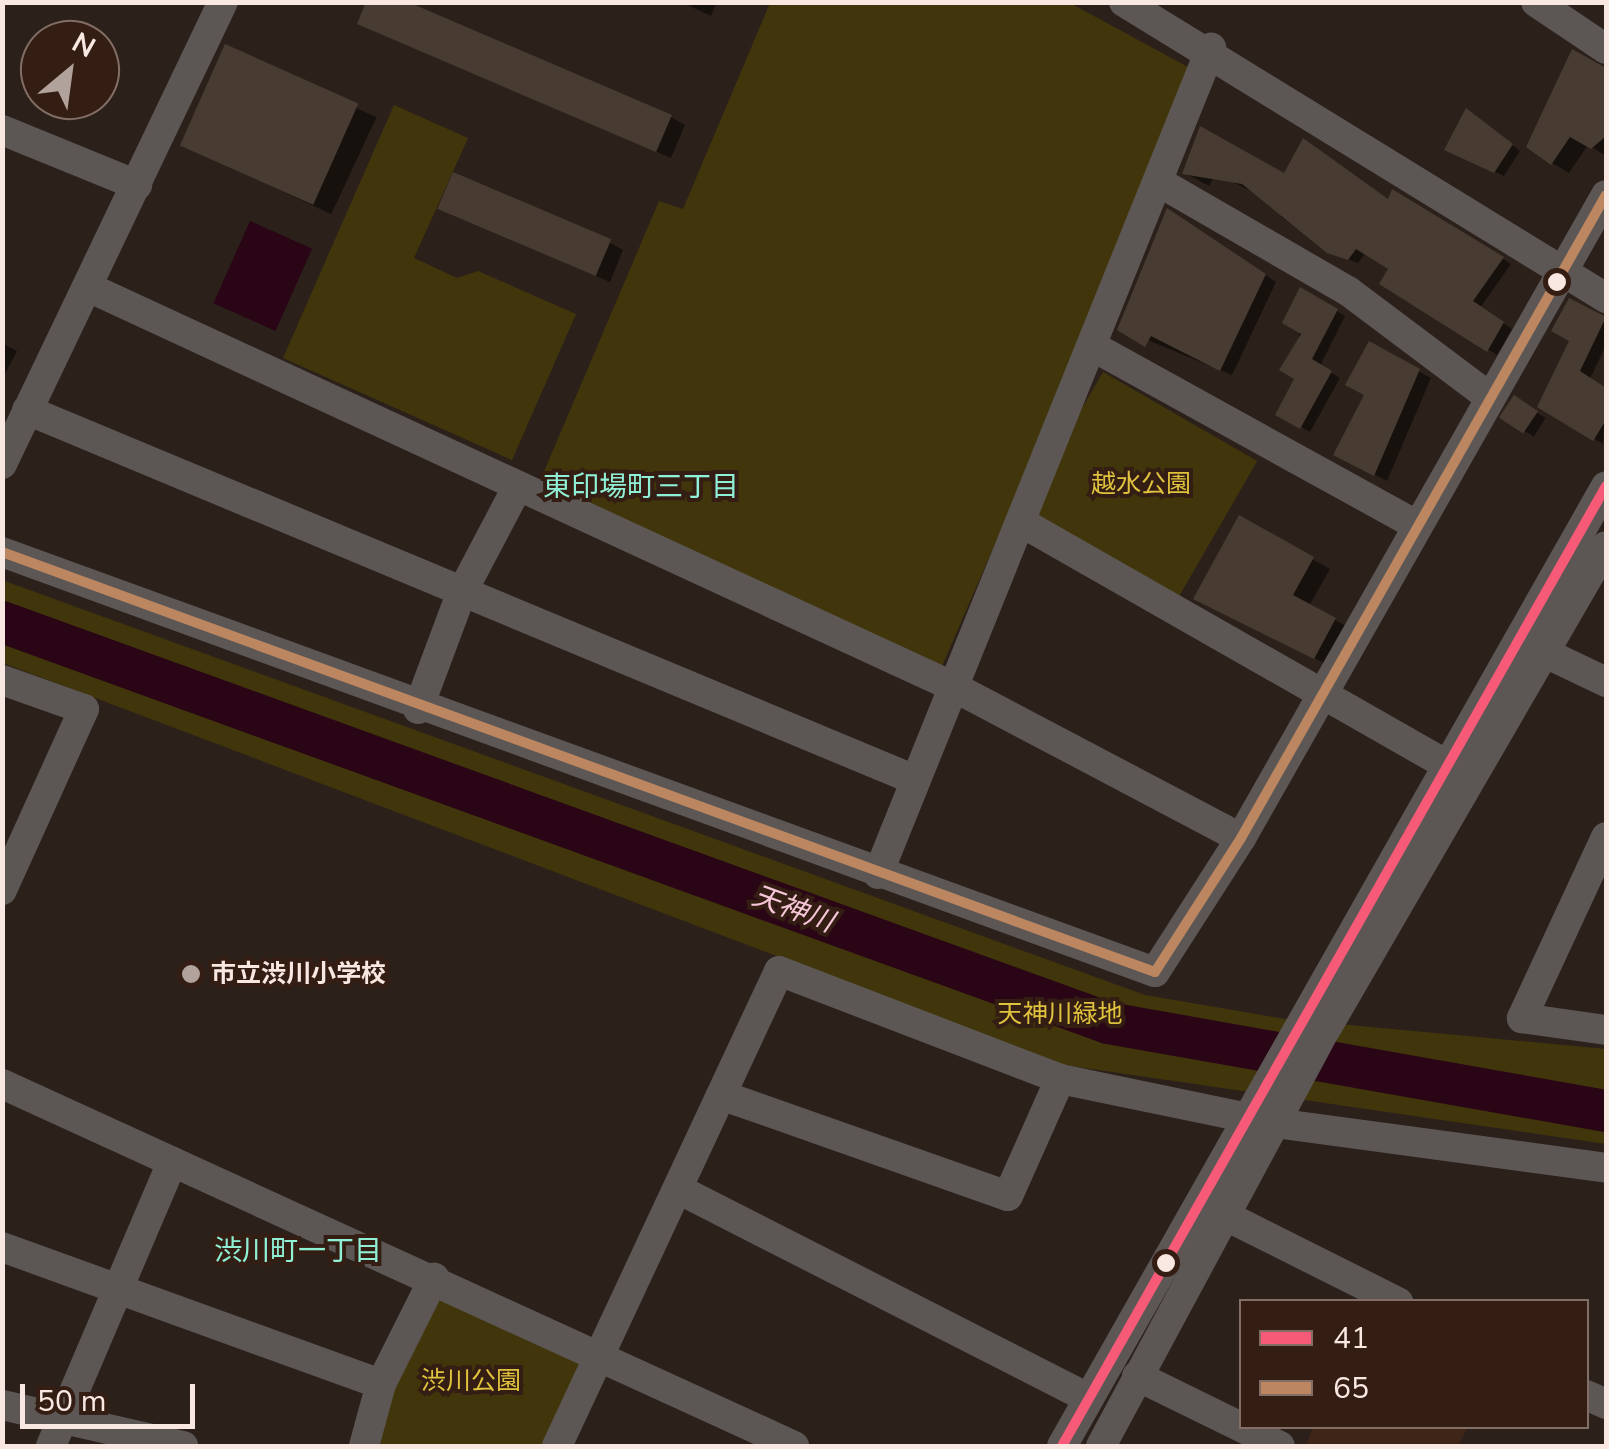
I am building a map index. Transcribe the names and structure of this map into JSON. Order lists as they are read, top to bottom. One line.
{"districts":["東印場町三丁目","渋川町一丁目"],"water":["天神川"],"parks":["越水公園","天神川緑地","渋川公園"],"places":["市立渋川小学校"],"lines":["transit line 65","transit line 41"],"legend":["41","65"],"scale_bar":"50 m","north":"top right"}
